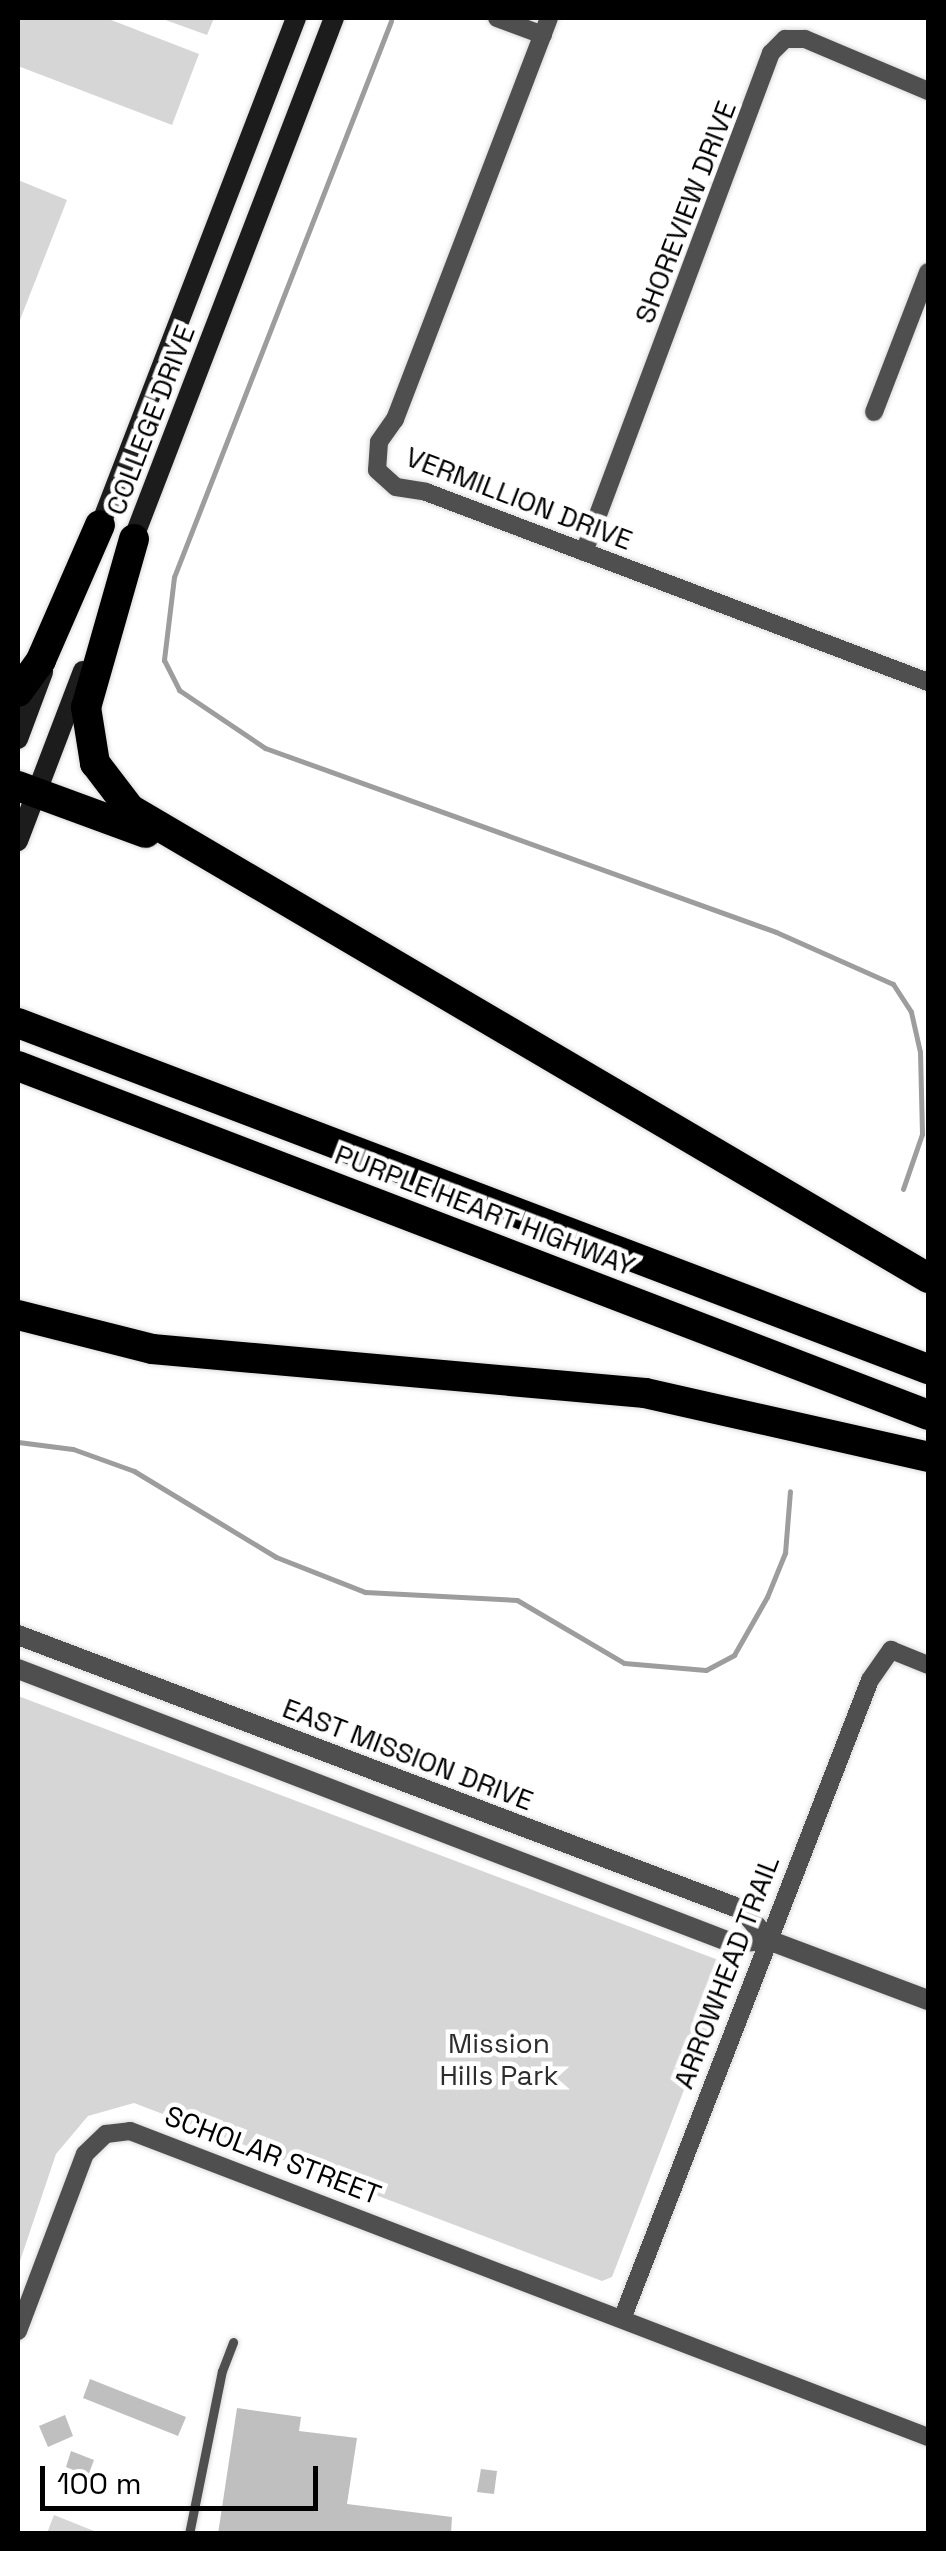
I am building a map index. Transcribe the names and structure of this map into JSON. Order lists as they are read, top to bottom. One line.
{"streets":{"highway":["PURPLE HEART HIGHWAY"],"main road":["COLLEGE DRIVE"],"street":["SHOREVIEW DRIVE","VERMILLION DRIVE","EAST MISSION DRIVE","ARROWHEAD TRAIL","SCHOLAR STREET"]},"crossings":[["SHOREVIEW DRIVE","VERMILLION DRIVE"],["EAST MISSION DRIVE","ARROWHEAD TRAIL"],["ARROWHEAD TRAIL","SCHOLAR STREET"]],"parks":["Mission Hills Park"],"scale_bar":"100 m"}
